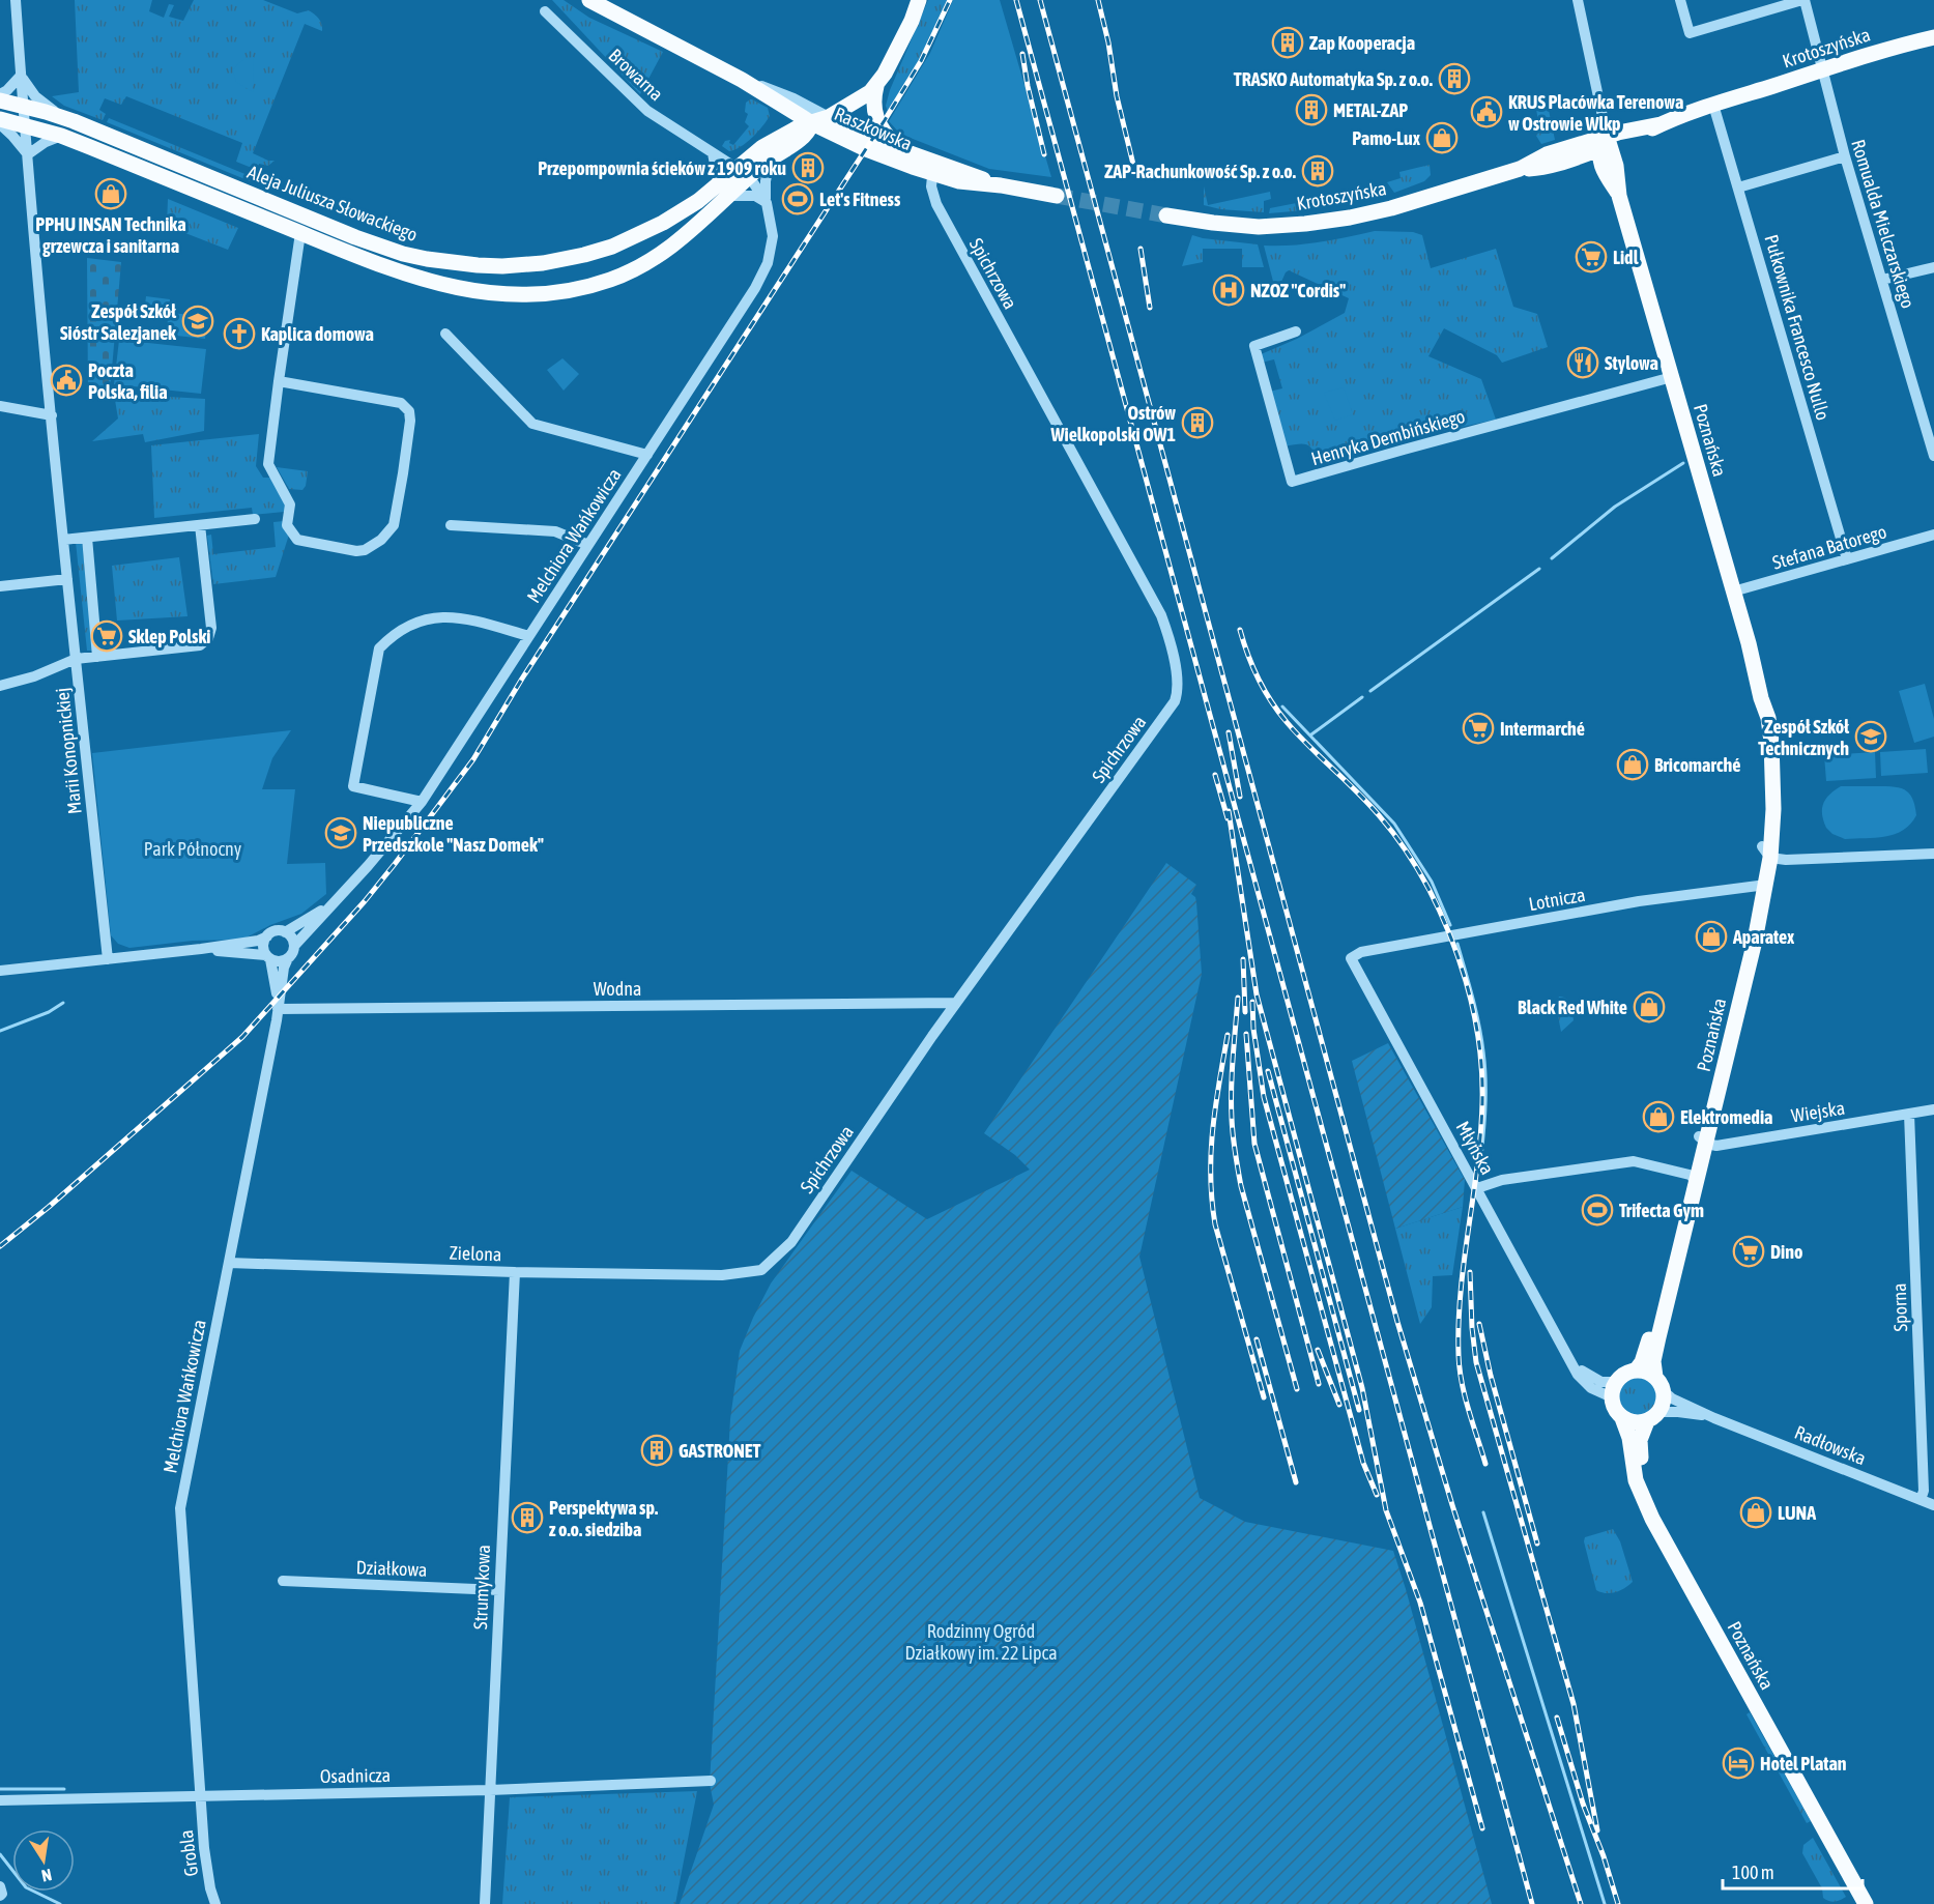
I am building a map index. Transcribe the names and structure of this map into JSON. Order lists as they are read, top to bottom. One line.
{"streets":{"main road":["Krotoszyńska","Raszkowska","Aleja Juliusza Słowackiego","Poznańska"],"street":["Browarna","Romualda Mielczarskiego","Spichrzowa","Pułkownika Francesco Nullo","Henryka Dembińskiego","Melchiora Wańkowicza","Stefana Batorego","Marii Konopnickiej","Lotnicza","Wodna","Wiejska","Młyńska","Zielona","Sporna","Radłowska","Działkowa","Strumykowa","Osadnicza","Grobla"]},"crossings":[["Krotoszyńska","Romualda Mielczarskiego"],["Krotoszyńska","Pułkownika Francesco Nullo"],["Krotoszyńska","Poznańska"],["Browarna","Aleja Juliusza Słowackiego"],["Browarna","Melchiora Wańkowicza"],["Raszkowska","Aleja Juliusza Słowackiego"],["Raszkowska","Spichrzowa"],["Aleja Juliusza Słowackiego","Melchiora Wańkowicza"],["Aleja Juliusza Słowackiego","Marii Konopnickiej"],["Spichrzowa","Wodna"],["Spichrzowa","Zielona"],["Pułkownika Francesco Nullo","Stefana Batorego"],["Henryka Dembińskiego","Poznańska"],["Poznańska","Stefana Batorego"],["Poznańska","Lotnicza"],["Poznańska","Wiejska"],["Melchiora Wańkowicza","Wodna"],["Melchiora Wańkowicza","Zielona"],["Melchiora Wańkowicza","Osadnicza"],["Melchiora Wańkowicza","Grobla"],["Lotnicza","Młyńska"],["Wiejska","Sporna"],["Zielona","Strumykowa"],["Sporna","Radłowska"],["Działkowa","Strumykowa"],["Strumykowa","Osadnicza"],["Osadnicza","Grobla"]],"parks":["Park Północny","Rodzinny Ogród Działkowy im. 22 Lipca"],"places":{"building":["Zap Kooperacja","TRASKO Automatyka Sp. z o.o.","METAL-ZAP","Przepompownia ścieków z 1909 roku","ZAP-Rachunkowość Sp. z o.o.","Ostrów Wielkopolski OW1","GASTRONET","Perspektywa sp. z o.o. siedziba"],"public building":["KRUS Placówka Terenowa w Ostrowie Wlkp","Poczta Polska, filia"],"shop":["Pamo-Lux","PPHU INSAN Technika grzewcza i sanitarna","Bricomarché","Aparatex","Black Red White","Elektromedia","LUNA"],"sports":["Let's Fitness","Trifecta Gym"],"supermarket":["Lidl","Sklep Polski","Intermarché","Dino"],"hospital":["NZOZ \"Cordis\""],"school or university":["Zespół Szkół Sióstr Salezjanek","Zespół Szkół Technicznych","Niepubliczne Przedszkole \"Nasz Domek\""],"church":["Kaplica domowa"],"restaurant":["Stylowa"],"hotel":["Hotel Platan"]},"scale_bar":"100 m","north":"bottom"}
